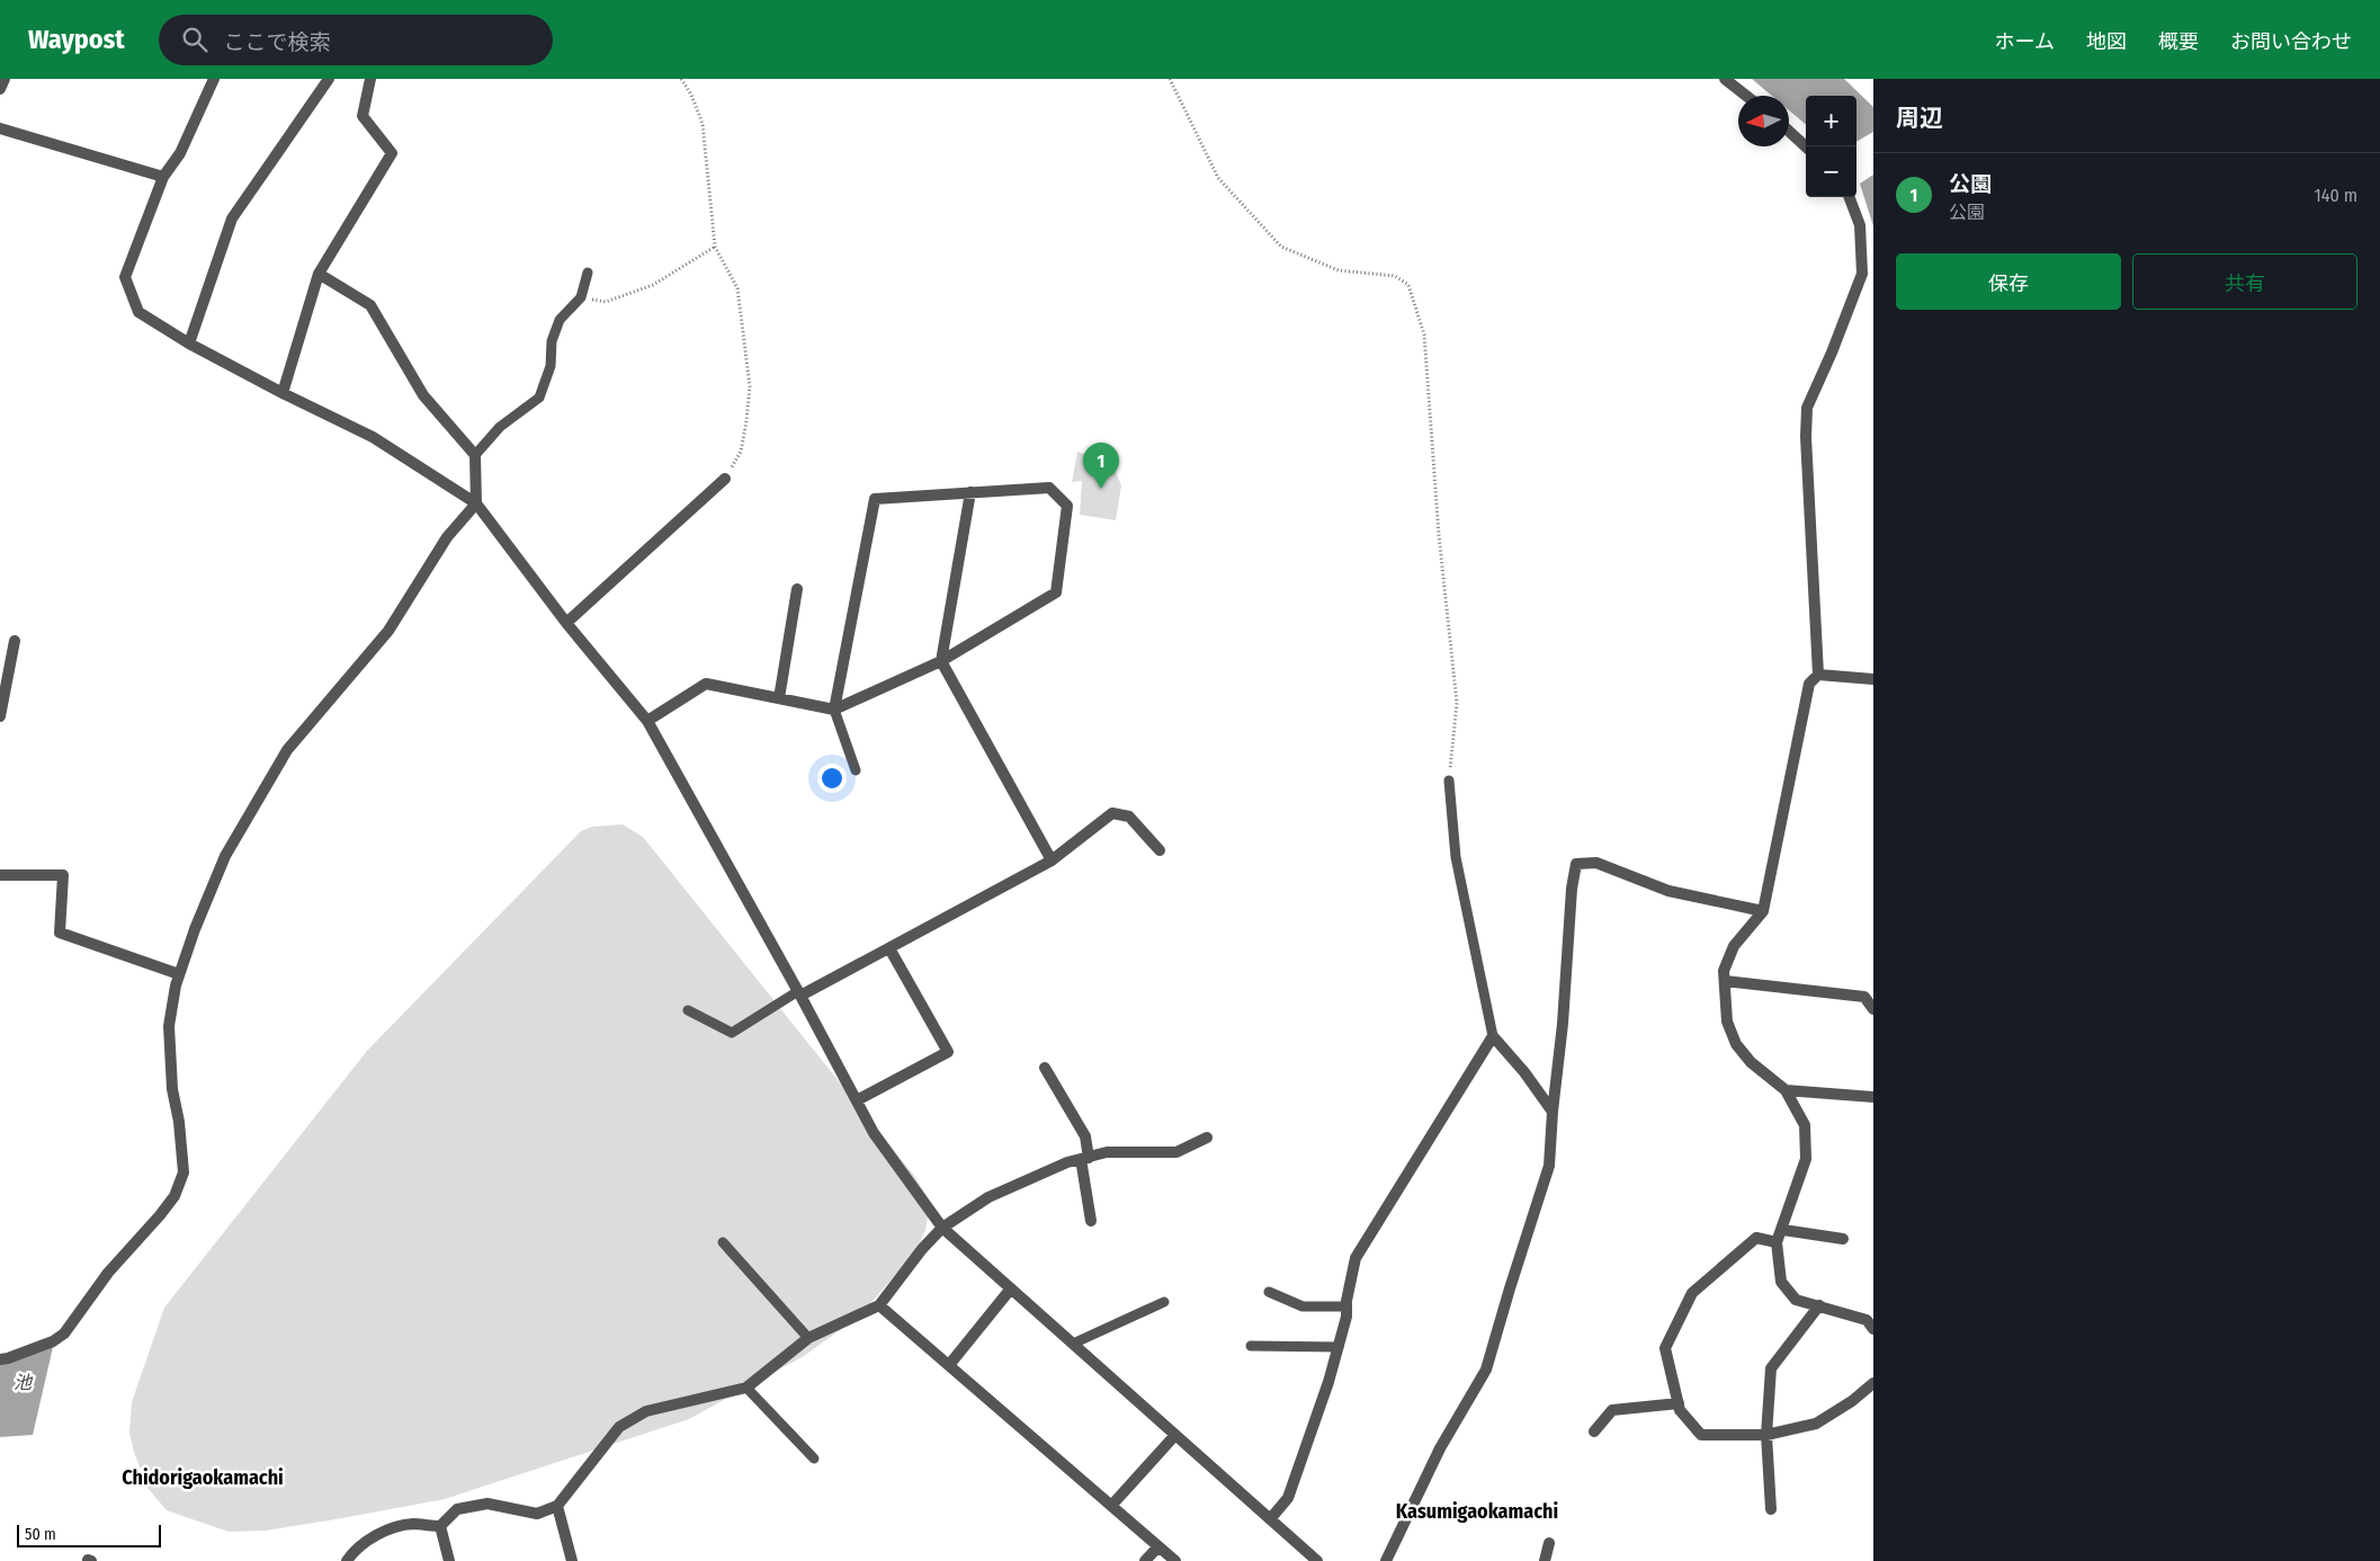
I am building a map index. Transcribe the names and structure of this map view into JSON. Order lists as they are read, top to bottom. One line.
{"districts":["Chidorigaokamachi","Kasumigaokamachi"],"water":["池"],"scale_bar":"50 m","north":"left","page":{"header":"Waypost","search":"ここで検索","nav":["ホーム","地図","概要","お問い合わせ"],"heading":"周辺","map_buttons":["+","−"],"list":[{"mark":"1","name":"公園","note":"公園","value":"140 m"}],"buttons":["保存","共有"],"pins":"1","scale":"50 m"}}
